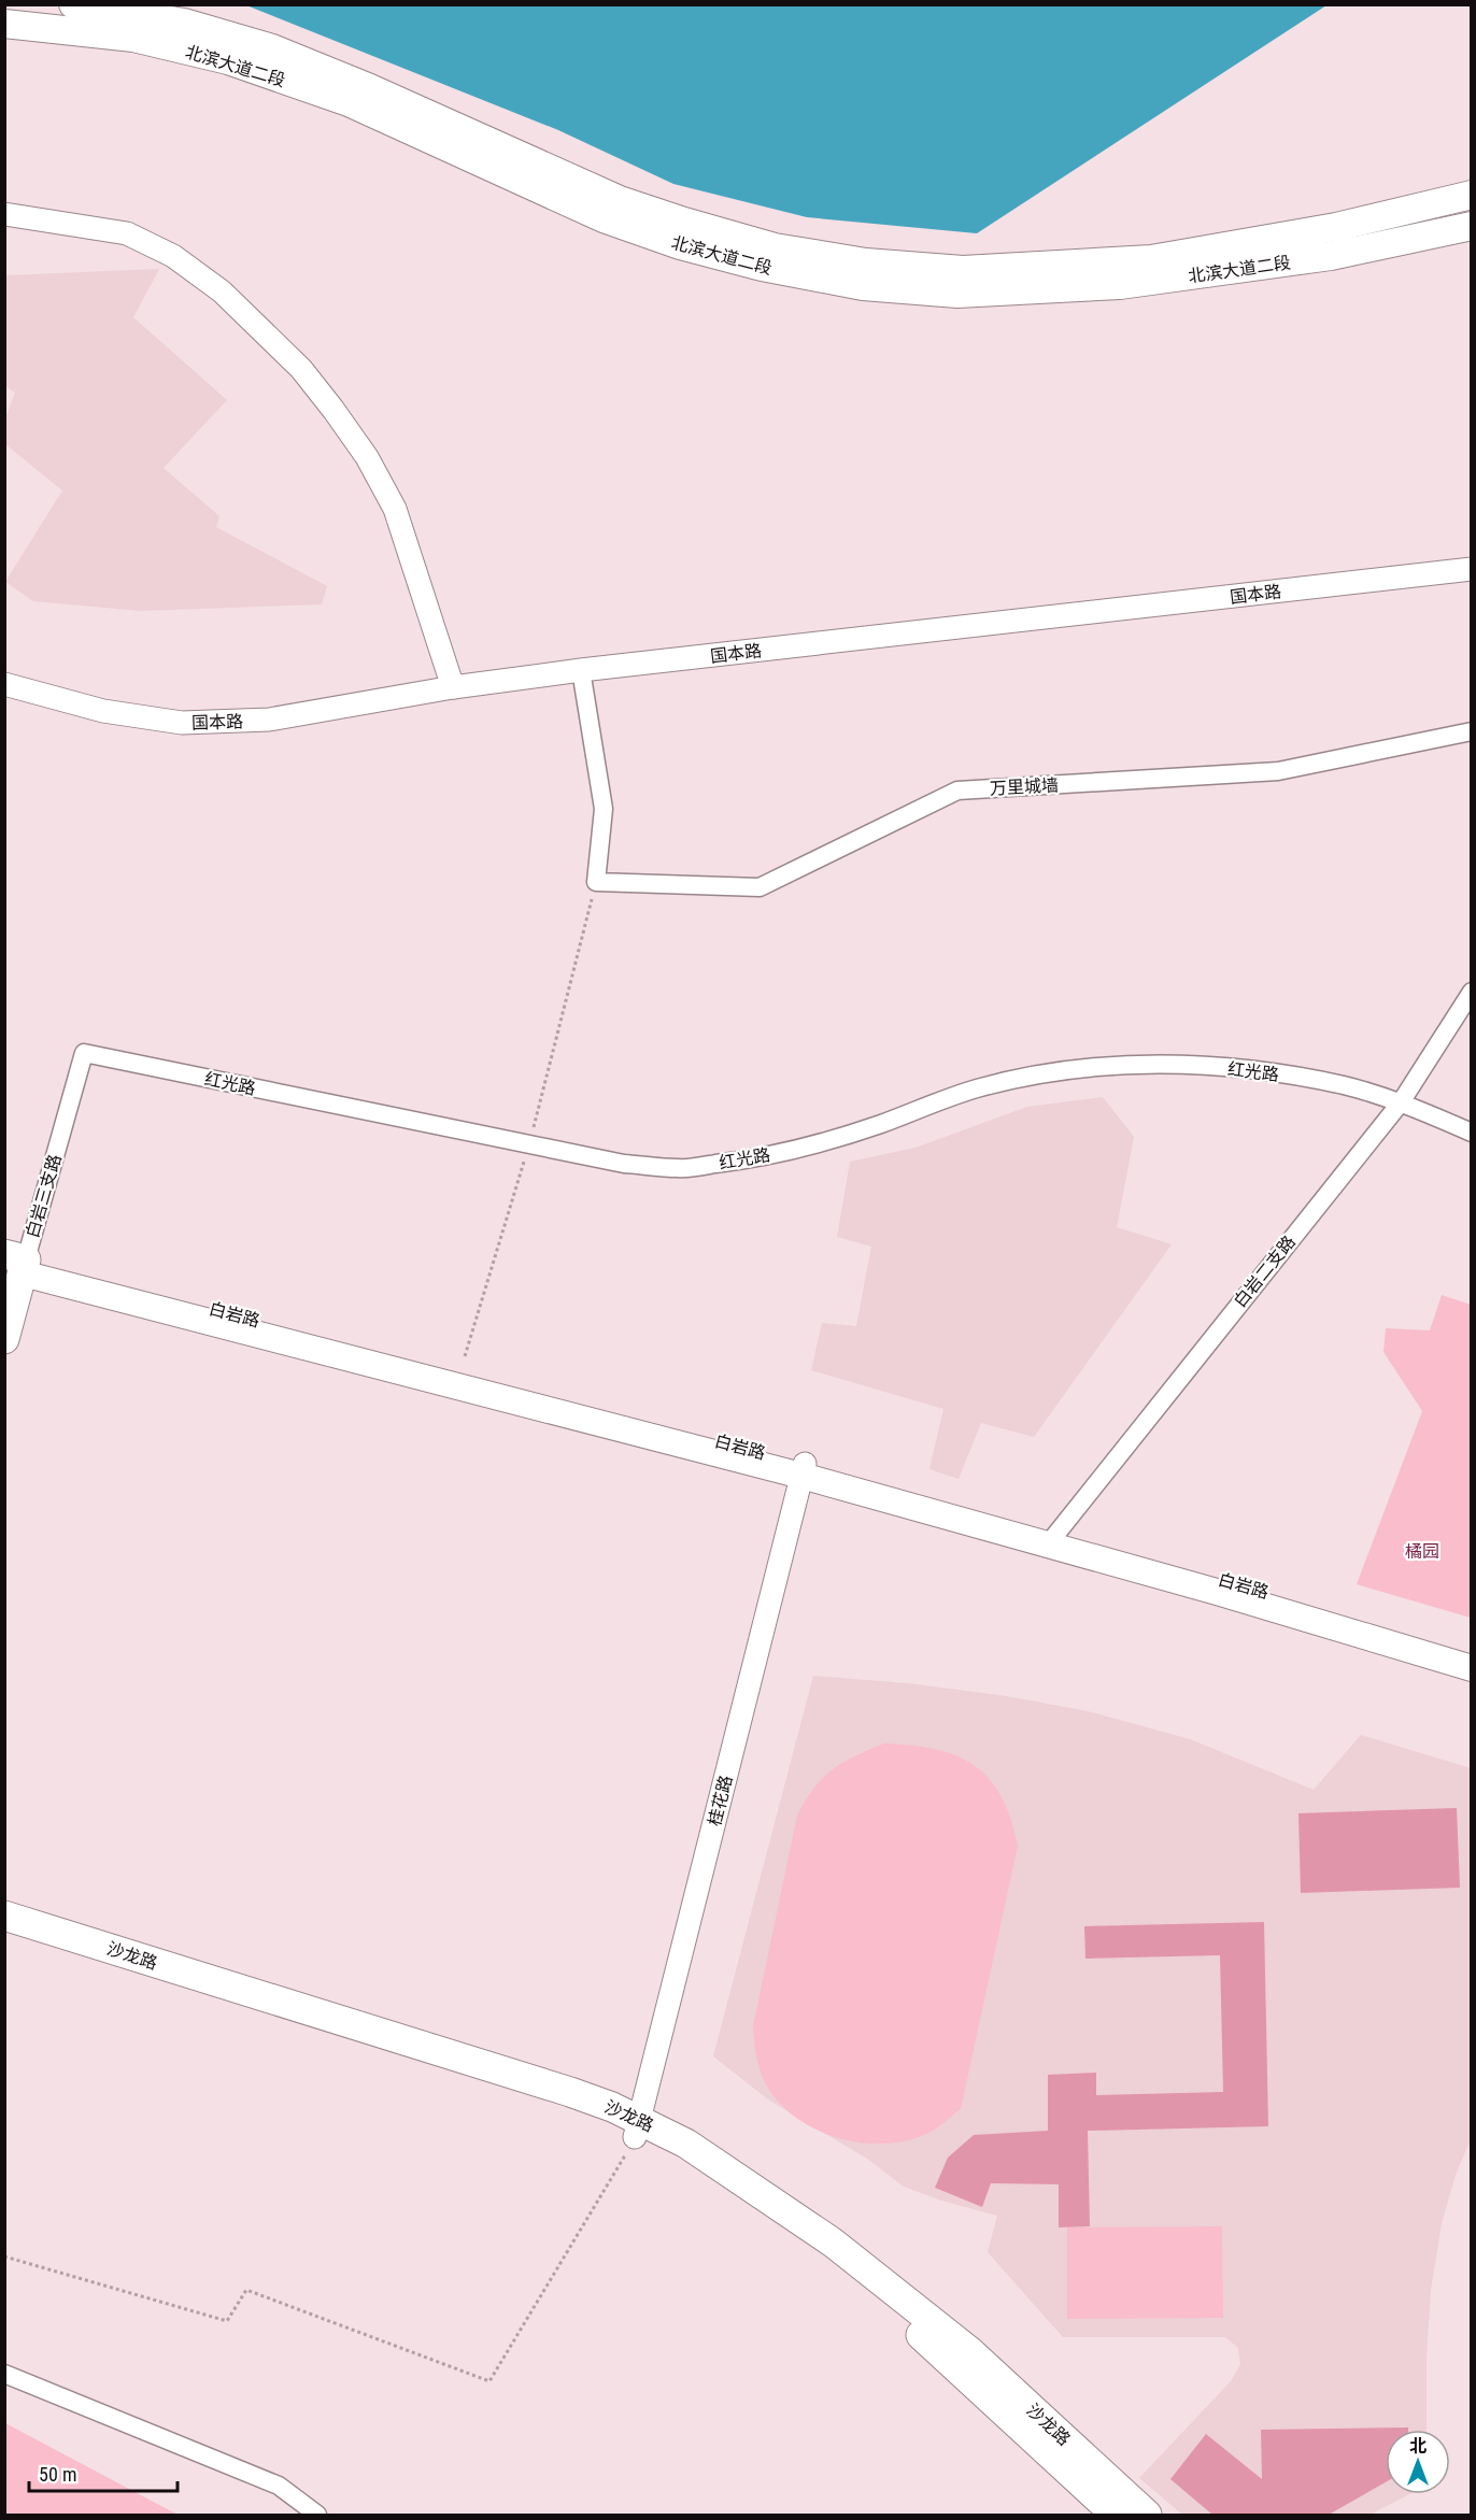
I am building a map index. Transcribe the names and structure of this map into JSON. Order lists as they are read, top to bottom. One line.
{"streets":{"highway":["白岩三支路","沙龙路"],"main road":["北滨大道二段","白岩路"],"street":["国本路","万里城墙","红光路","白岩二支路","桂花路"]},"crossings":[["红光路","白岩三支路"],["红光路","白岩二支路"],["白岩三支路","白岩路"],["白岩二支路","白岩路"],["白岩路","桂花路"],["桂花路","沙龙路"]],"parks":["橘园"],"scale_bar":"50 m","north":"top"}
